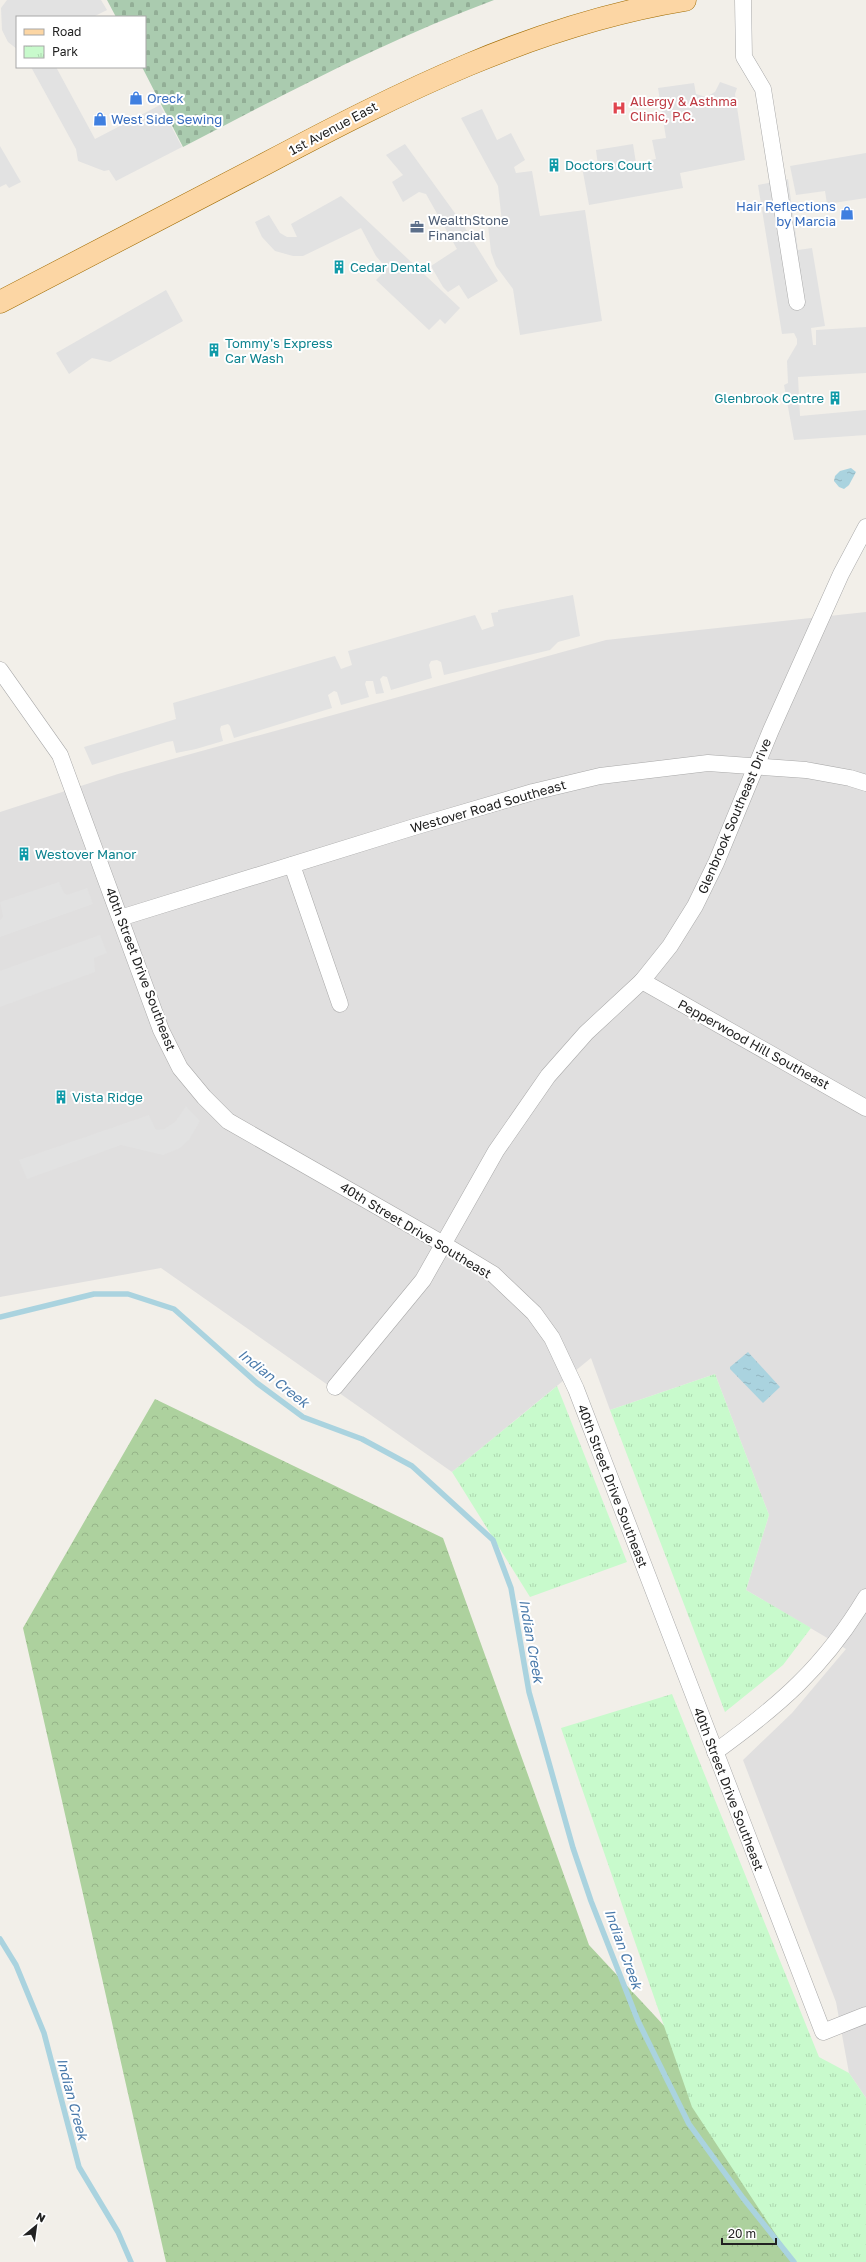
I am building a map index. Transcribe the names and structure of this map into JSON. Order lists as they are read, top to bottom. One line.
{"streets":{"main road":["1st Avenue East"],"street":["Westover Road Southeast","Glenbrook Southeast Drive","40th Street Drive Southeast","Pepperwood Hill Southeast"]},"crossings":[["Westover Road Southeast","Glenbrook Southeast Drive"],["Westover Road Southeast","40th Street Drive Southeast"],["Glenbrook Southeast Drive","40th Street Drive Southeast"],["Glenbrook Southeast Drive","Pepperwood Hill Southeast"]],"water":["Indian Creek"],"places":{"shop":["Oreck","West Side Sewing","Hair Reflections by Marcia"],"hospital":["Allergy & Asthma Clinic, P.C."],"building":["Doctors Court","Cedar Dental","Tommy's Express Car Wash","Glenbrook Centre","Westover Manor","Vista Ridge"],"office":["WealthStone Financial"]},"legend":["Road","Park"],"scale_bar":"20 m","north":"top right"}
